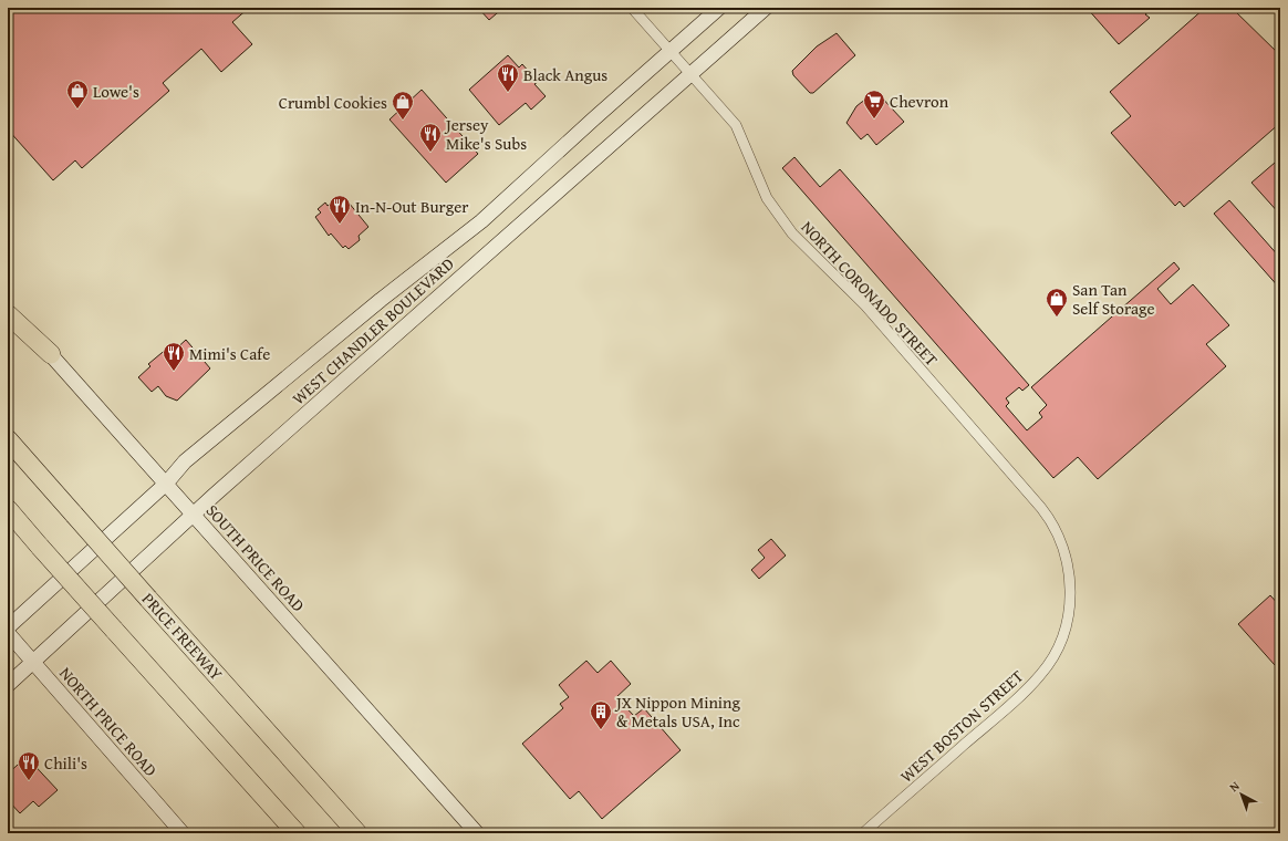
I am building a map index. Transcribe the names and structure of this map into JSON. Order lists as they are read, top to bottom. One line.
{"streets":{"highway":["PRICE FREEWAY"],"main road":["WEST CHANDLER BOULEVARD","SOUTH PRICE ROAD","NORTH PRICE ROAD"],"street":["NORTH CORONADO STREET","WEST BOSTON STREET"]},"crossings":[["NORTH CORONADO STREET","WEST CHANDLER BOULEVARD"],["NORTH CORONADO STREET","WEST BOSTON STREET"],["WEST CHANDLER BOULEVARD","SOUTH PRICE ROAD"],["WEST CHANDLER BOULEVARD","NORTH PRICE ROAD"]],"places":{"restaurant":["Black Angus","Jersey Mike's Subs","In-N-Out Burger","Mimi's Cafe","Chili's"],"shop":["Lowe's","Crumbl Cookies","San Tan Self Storage"],"supermarket":["Chevron"],"building":["JX Nippon Mining & Metals USA, Inc"]},"north":"top left"}
